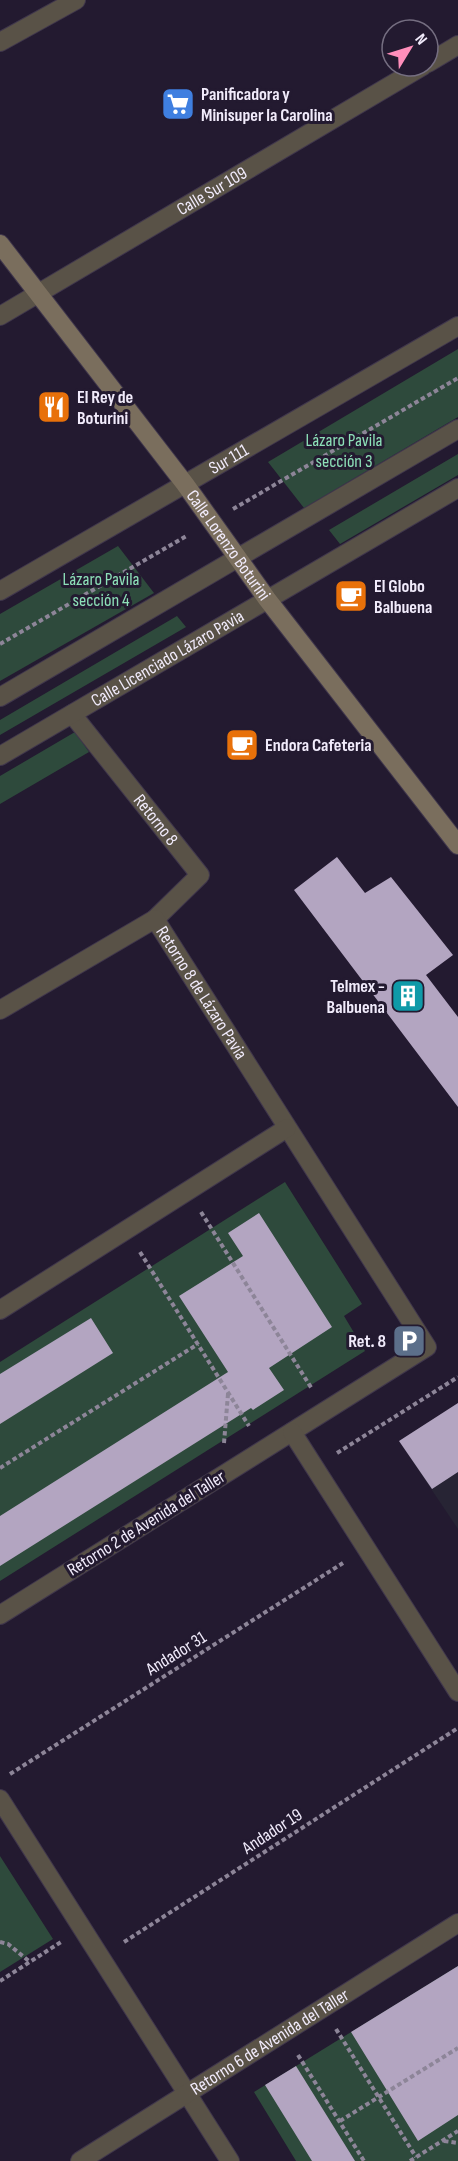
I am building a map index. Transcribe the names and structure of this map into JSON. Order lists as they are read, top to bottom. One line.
{"streets":{"main road":["Calle Lorenzo Boturini"],"street":["Calle Sur 109","Sur 111","Calle Licenciado Lázaro Pavia","Retorno 8","Retorno 8 de Lázaro Pavia","Retorno 2 de Avenida del Taller","Retorno 6 de Avenida del Taller"],"path":["Andador 31","Andador 19"]},"crossings":[["Calle Sur 109","Calle Lorenzo Boturini"],["Sur 111","Calle Lorenzo Boturini"],["Calle Lorenzo Boturini","Calle Licenciado Lázaro Pavia"],["Calle Licenciado Lázaro Pavia","Retorno 8"],["Retorno 8","Retorno 8 de Lázaro Pavia"],["Retorno 8 de Lázaro Pavia","Retorno 2 de Avenida del Taller"]],"parks":["Lázaro Pavila sección 3","Lázaro Pavila sección 4"],"places":{"supermarket":["Panificadora y Minisuper la Carolina"],"restaurant":["El Rey de Boturini"],"cafe":["El Globo Balbuena","Endora Cafeteria"],"building":["Telmex - Balbuena"],"parking":["Ret. 8"]},"north":"top right"}
